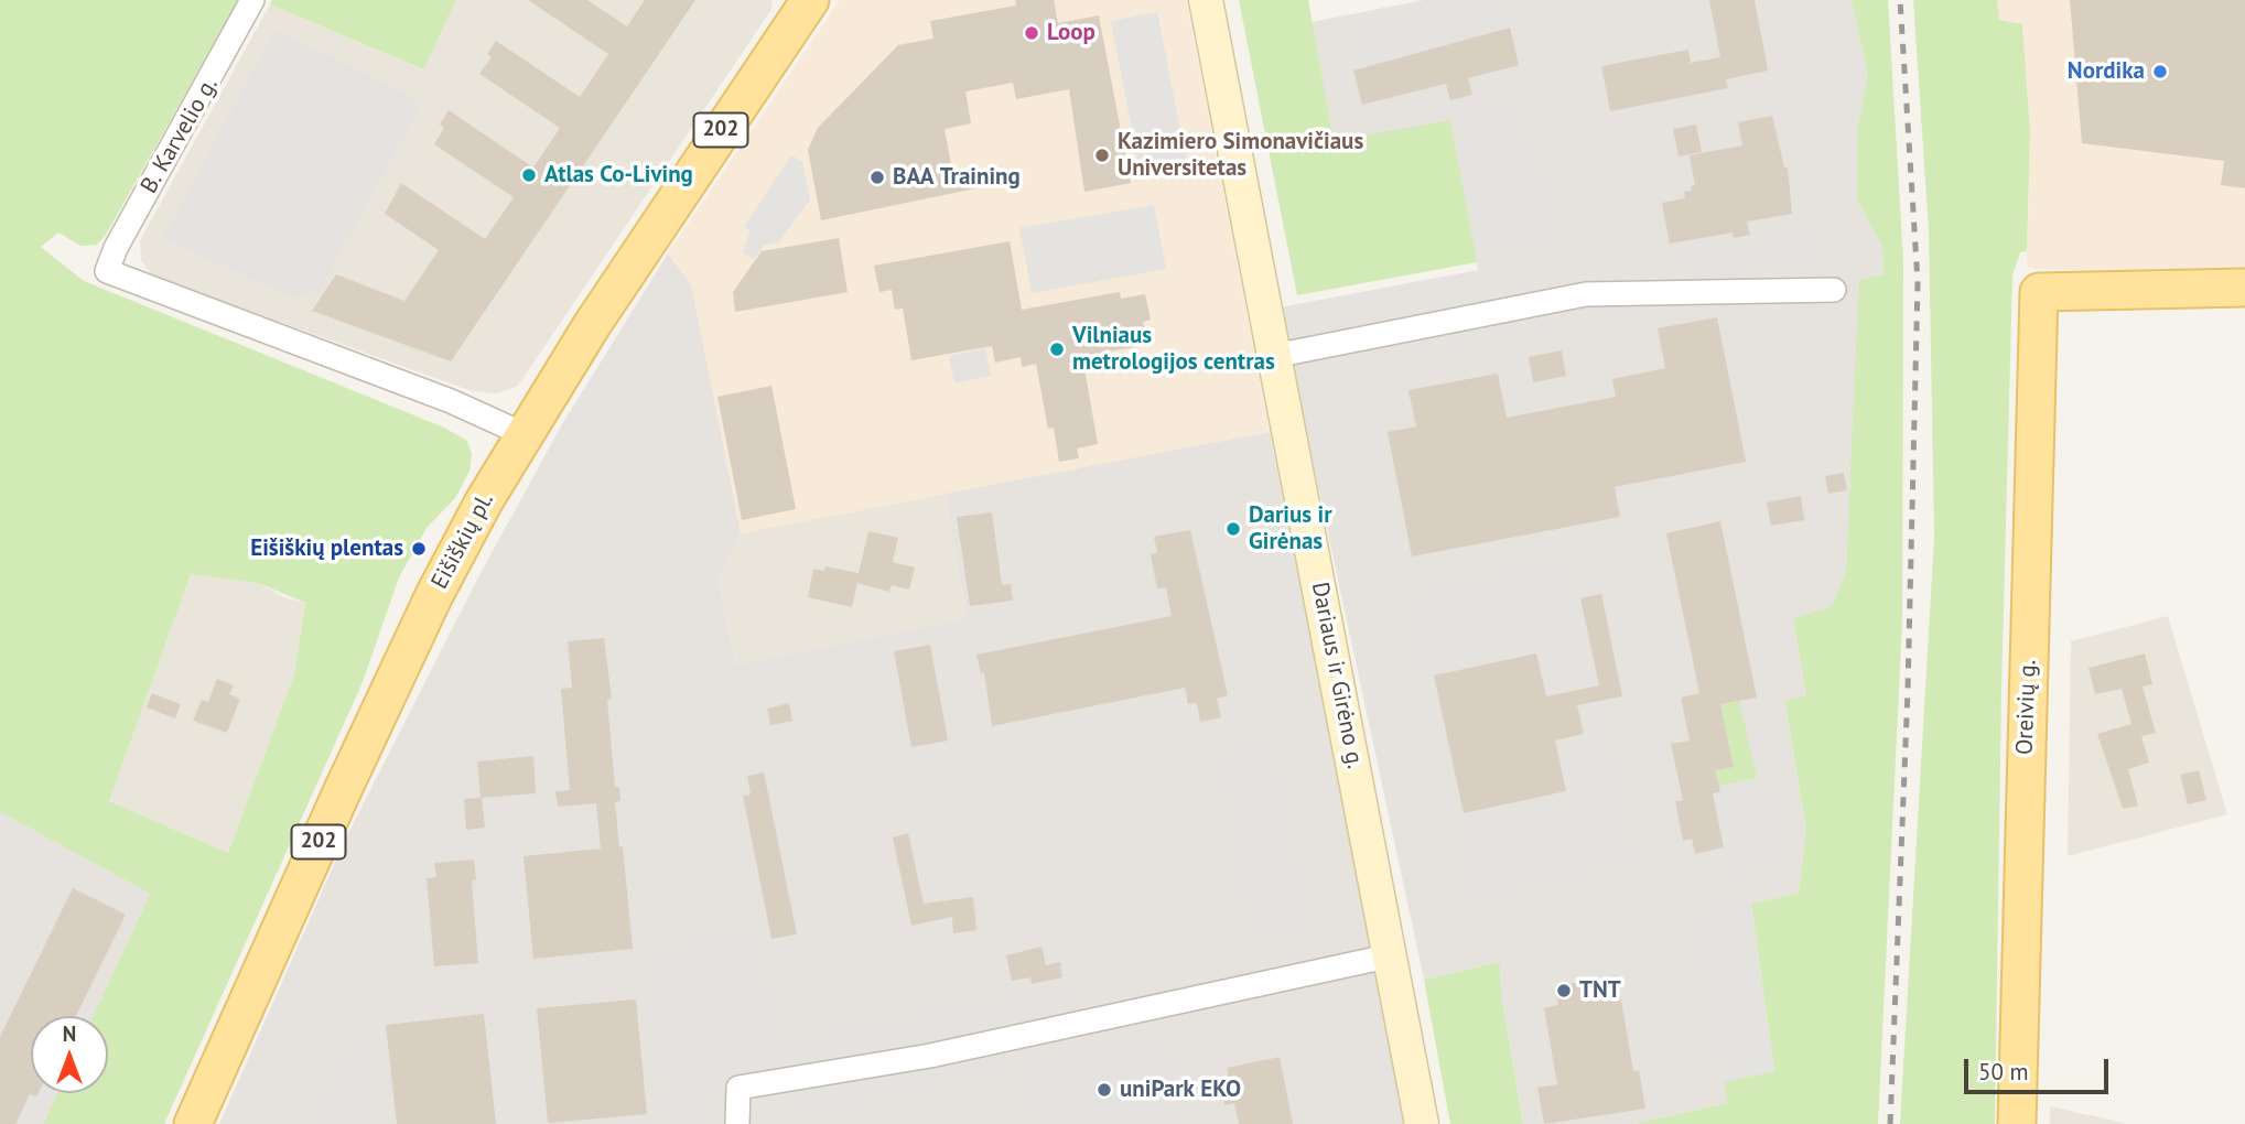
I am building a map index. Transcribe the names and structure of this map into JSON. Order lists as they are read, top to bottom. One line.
{"streets":{"main road":["202","Eišiškių pl.","Dariaus ir Girėno g.","Oreivių g."],"street":["B. Karvelio g."]},"crossings":[["B. Karvelio g.","Eišiškių pl."]],"places":["Loop","Nordika","Kazimiero Simonavičiaus Universitetas","Atlas Co-Living","BAA Training","Vilniaus metrologijos centras","Darius ir Girėnas","Eišiškių plentas","TNT","uniPark EKO"],"scale_bar":"50 m","north":"top"}
